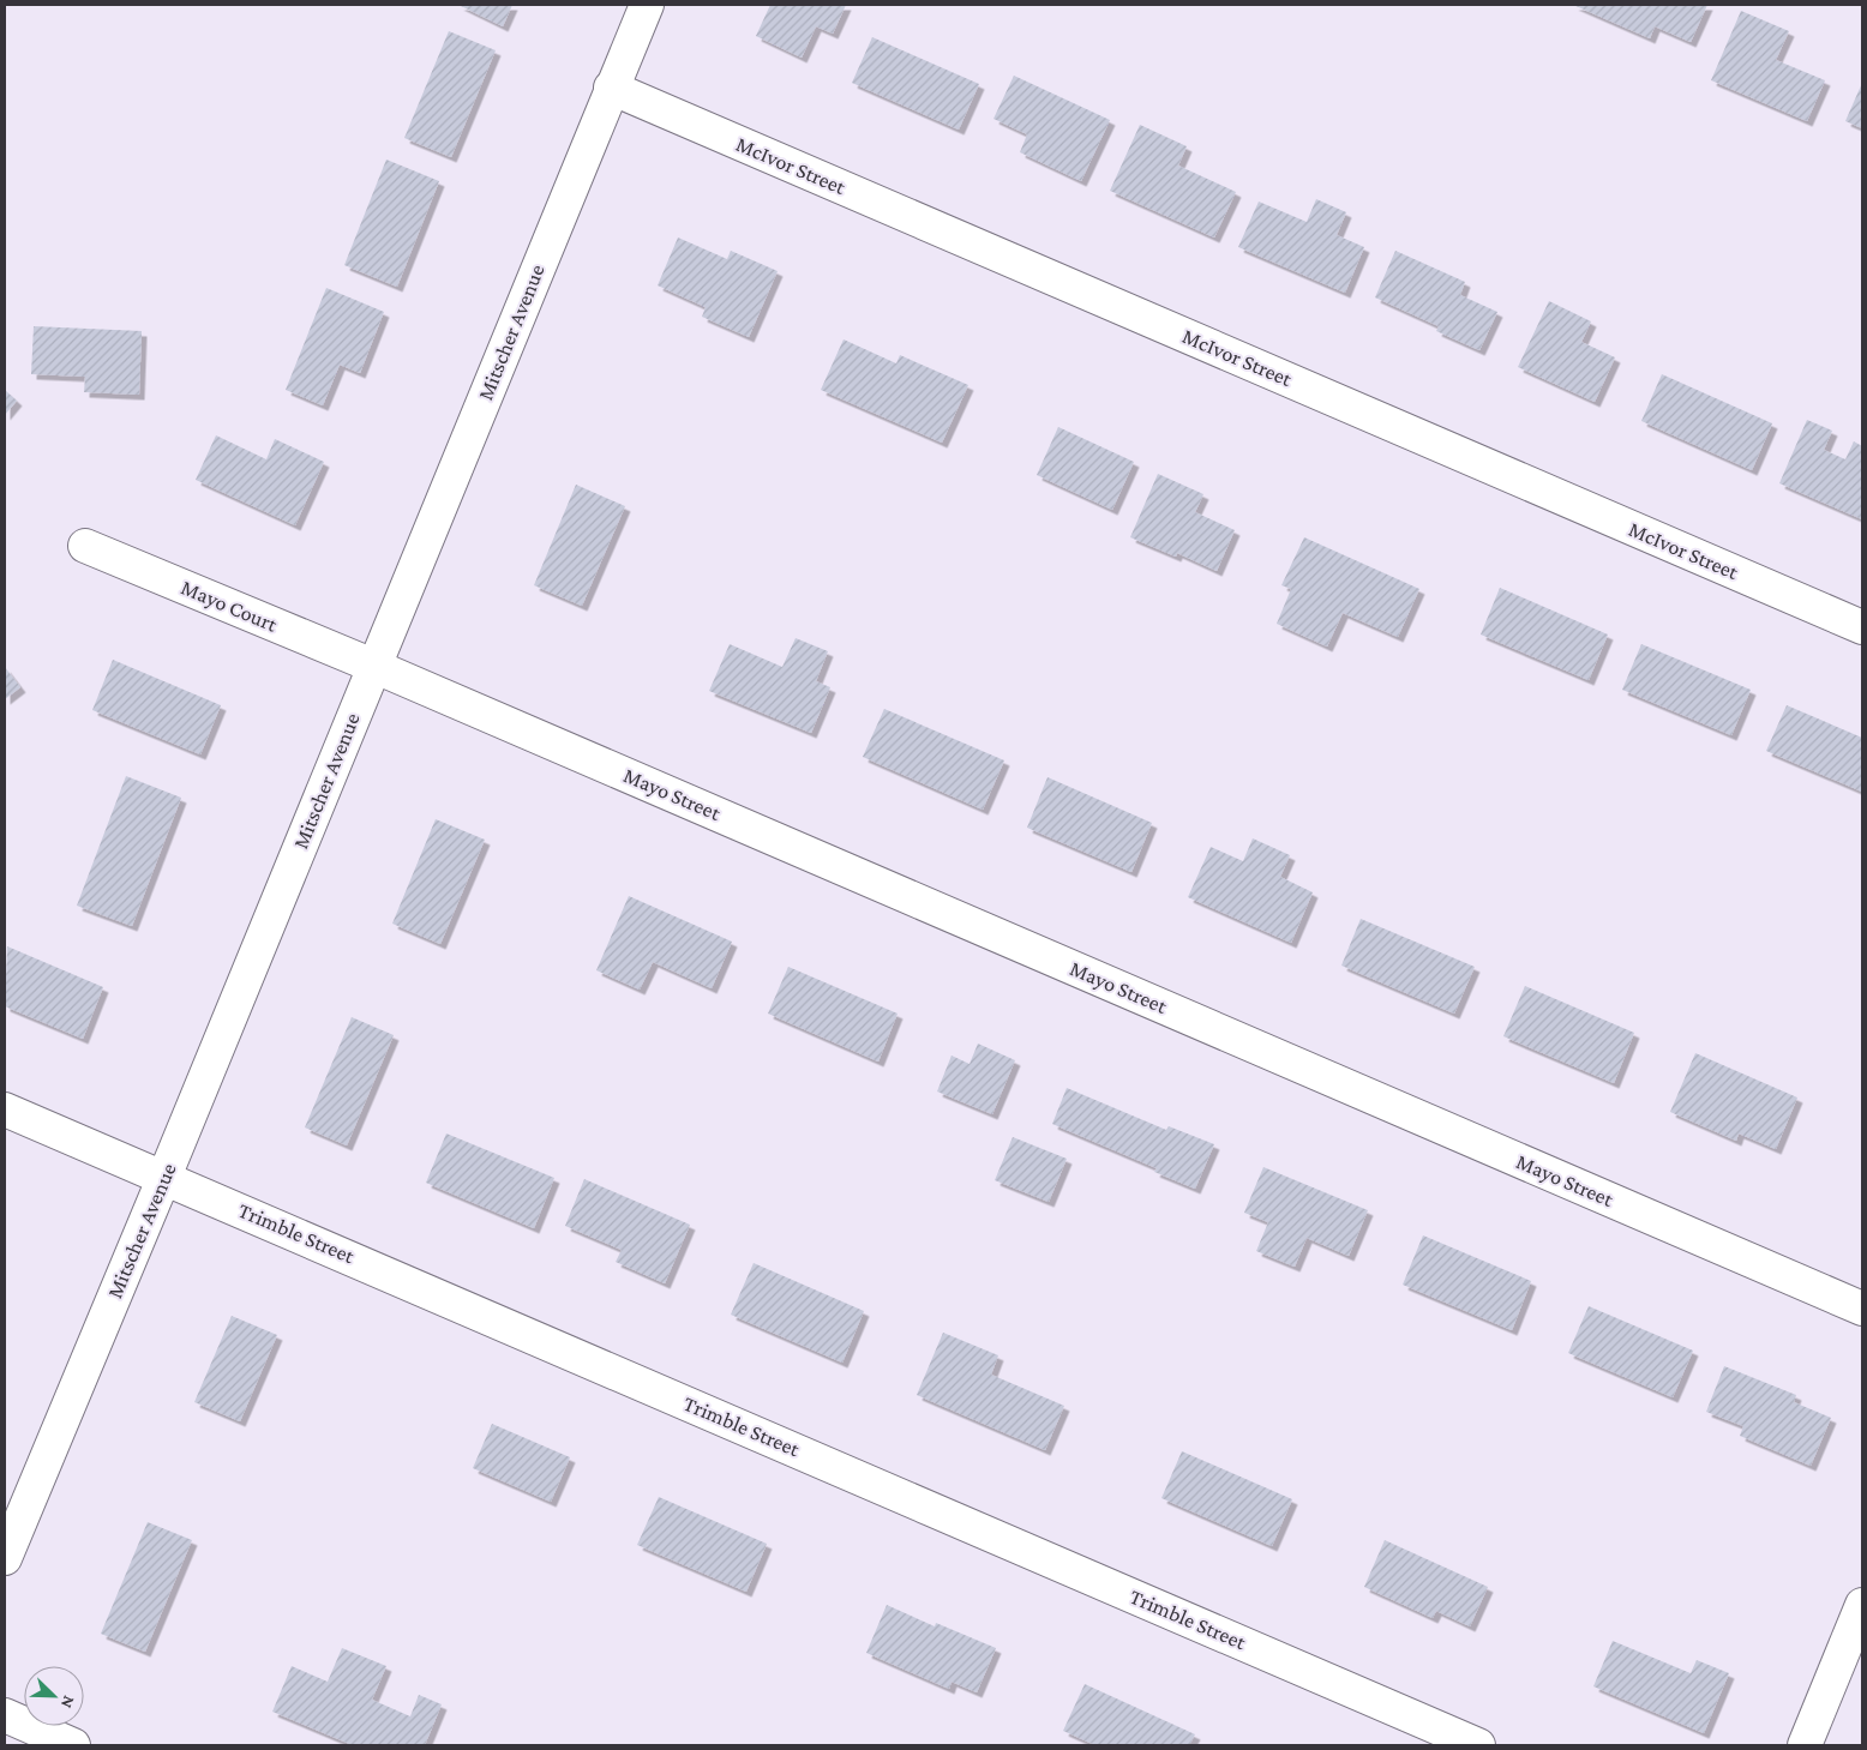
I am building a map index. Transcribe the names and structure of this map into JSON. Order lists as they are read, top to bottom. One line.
{"streets":{"street":["McIvor Street","Mitscher Avenue","Mayo Court","Mayo Street","Trimble Street"]},"crossings":[["McIvor Street","Mitscher Avenue"],["Mitscher Avenue","Mayo Court"],["Mitscher Avenue","Mayo Street"],["Mitscher Avenue","Trimble Street"],["Mayo Court","Mayo Street"]],"north":"bottom right"}
